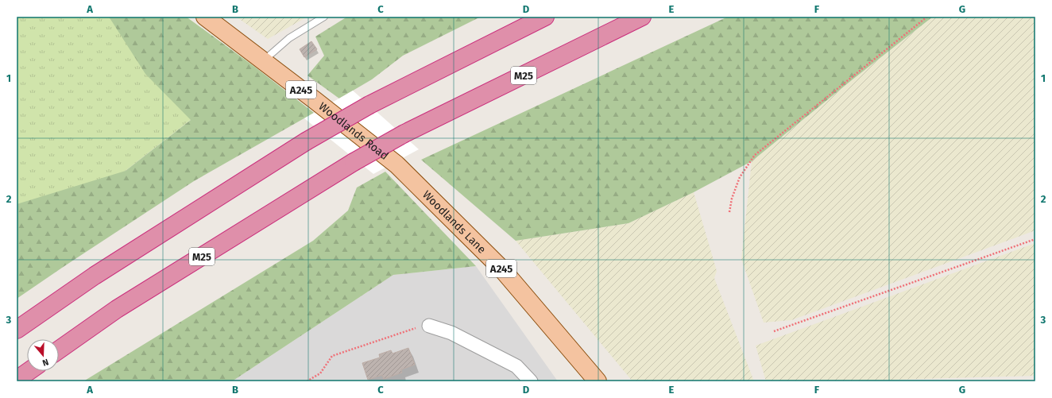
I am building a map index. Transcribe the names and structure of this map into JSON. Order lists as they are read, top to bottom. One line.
{"streets":{"highway":["M25"],"main road":["A245","Woodlands Road","Woodlands Lane"]},"crossings":[["Woodlands Road","Woodlands Lane"]],"north":"bottom","grid":{"columns":["A","B","C","D","E","F","G"],"rows":["1","2","3"]}}
